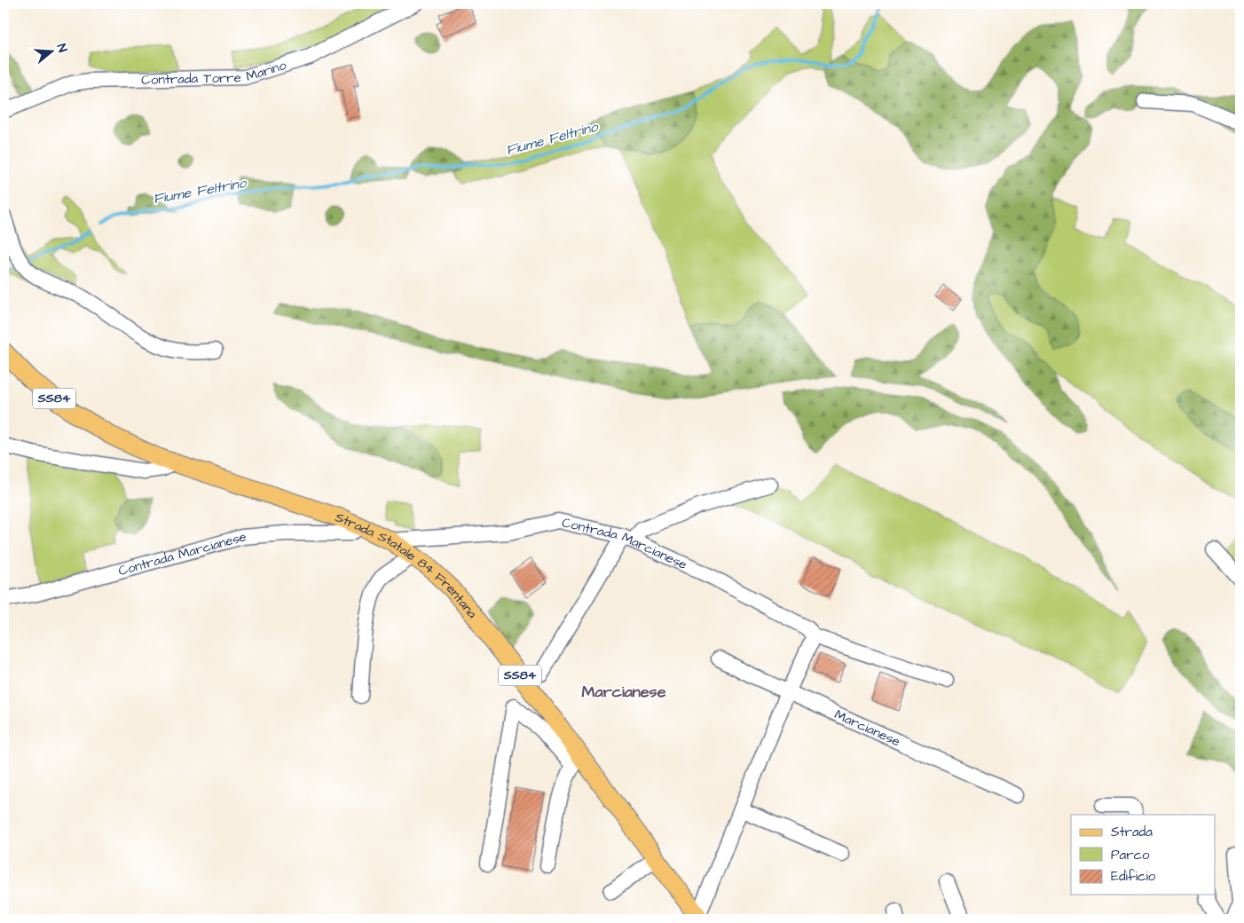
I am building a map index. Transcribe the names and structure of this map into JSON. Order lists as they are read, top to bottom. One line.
{"streets":{"main road":["SS84","Strada Statale 84 Frentana"],"street":["Contrada Torre Marino","Contrada Marcianese","Marcianese"]},"crossings":[["Contrada Marcianese","Strada Statale 84 Frentana"]],"districts":["Marcianese"],"water":["Fiume Feltrino"],"legend":["Strada","Parco","Edificio"],"north":"right"}
